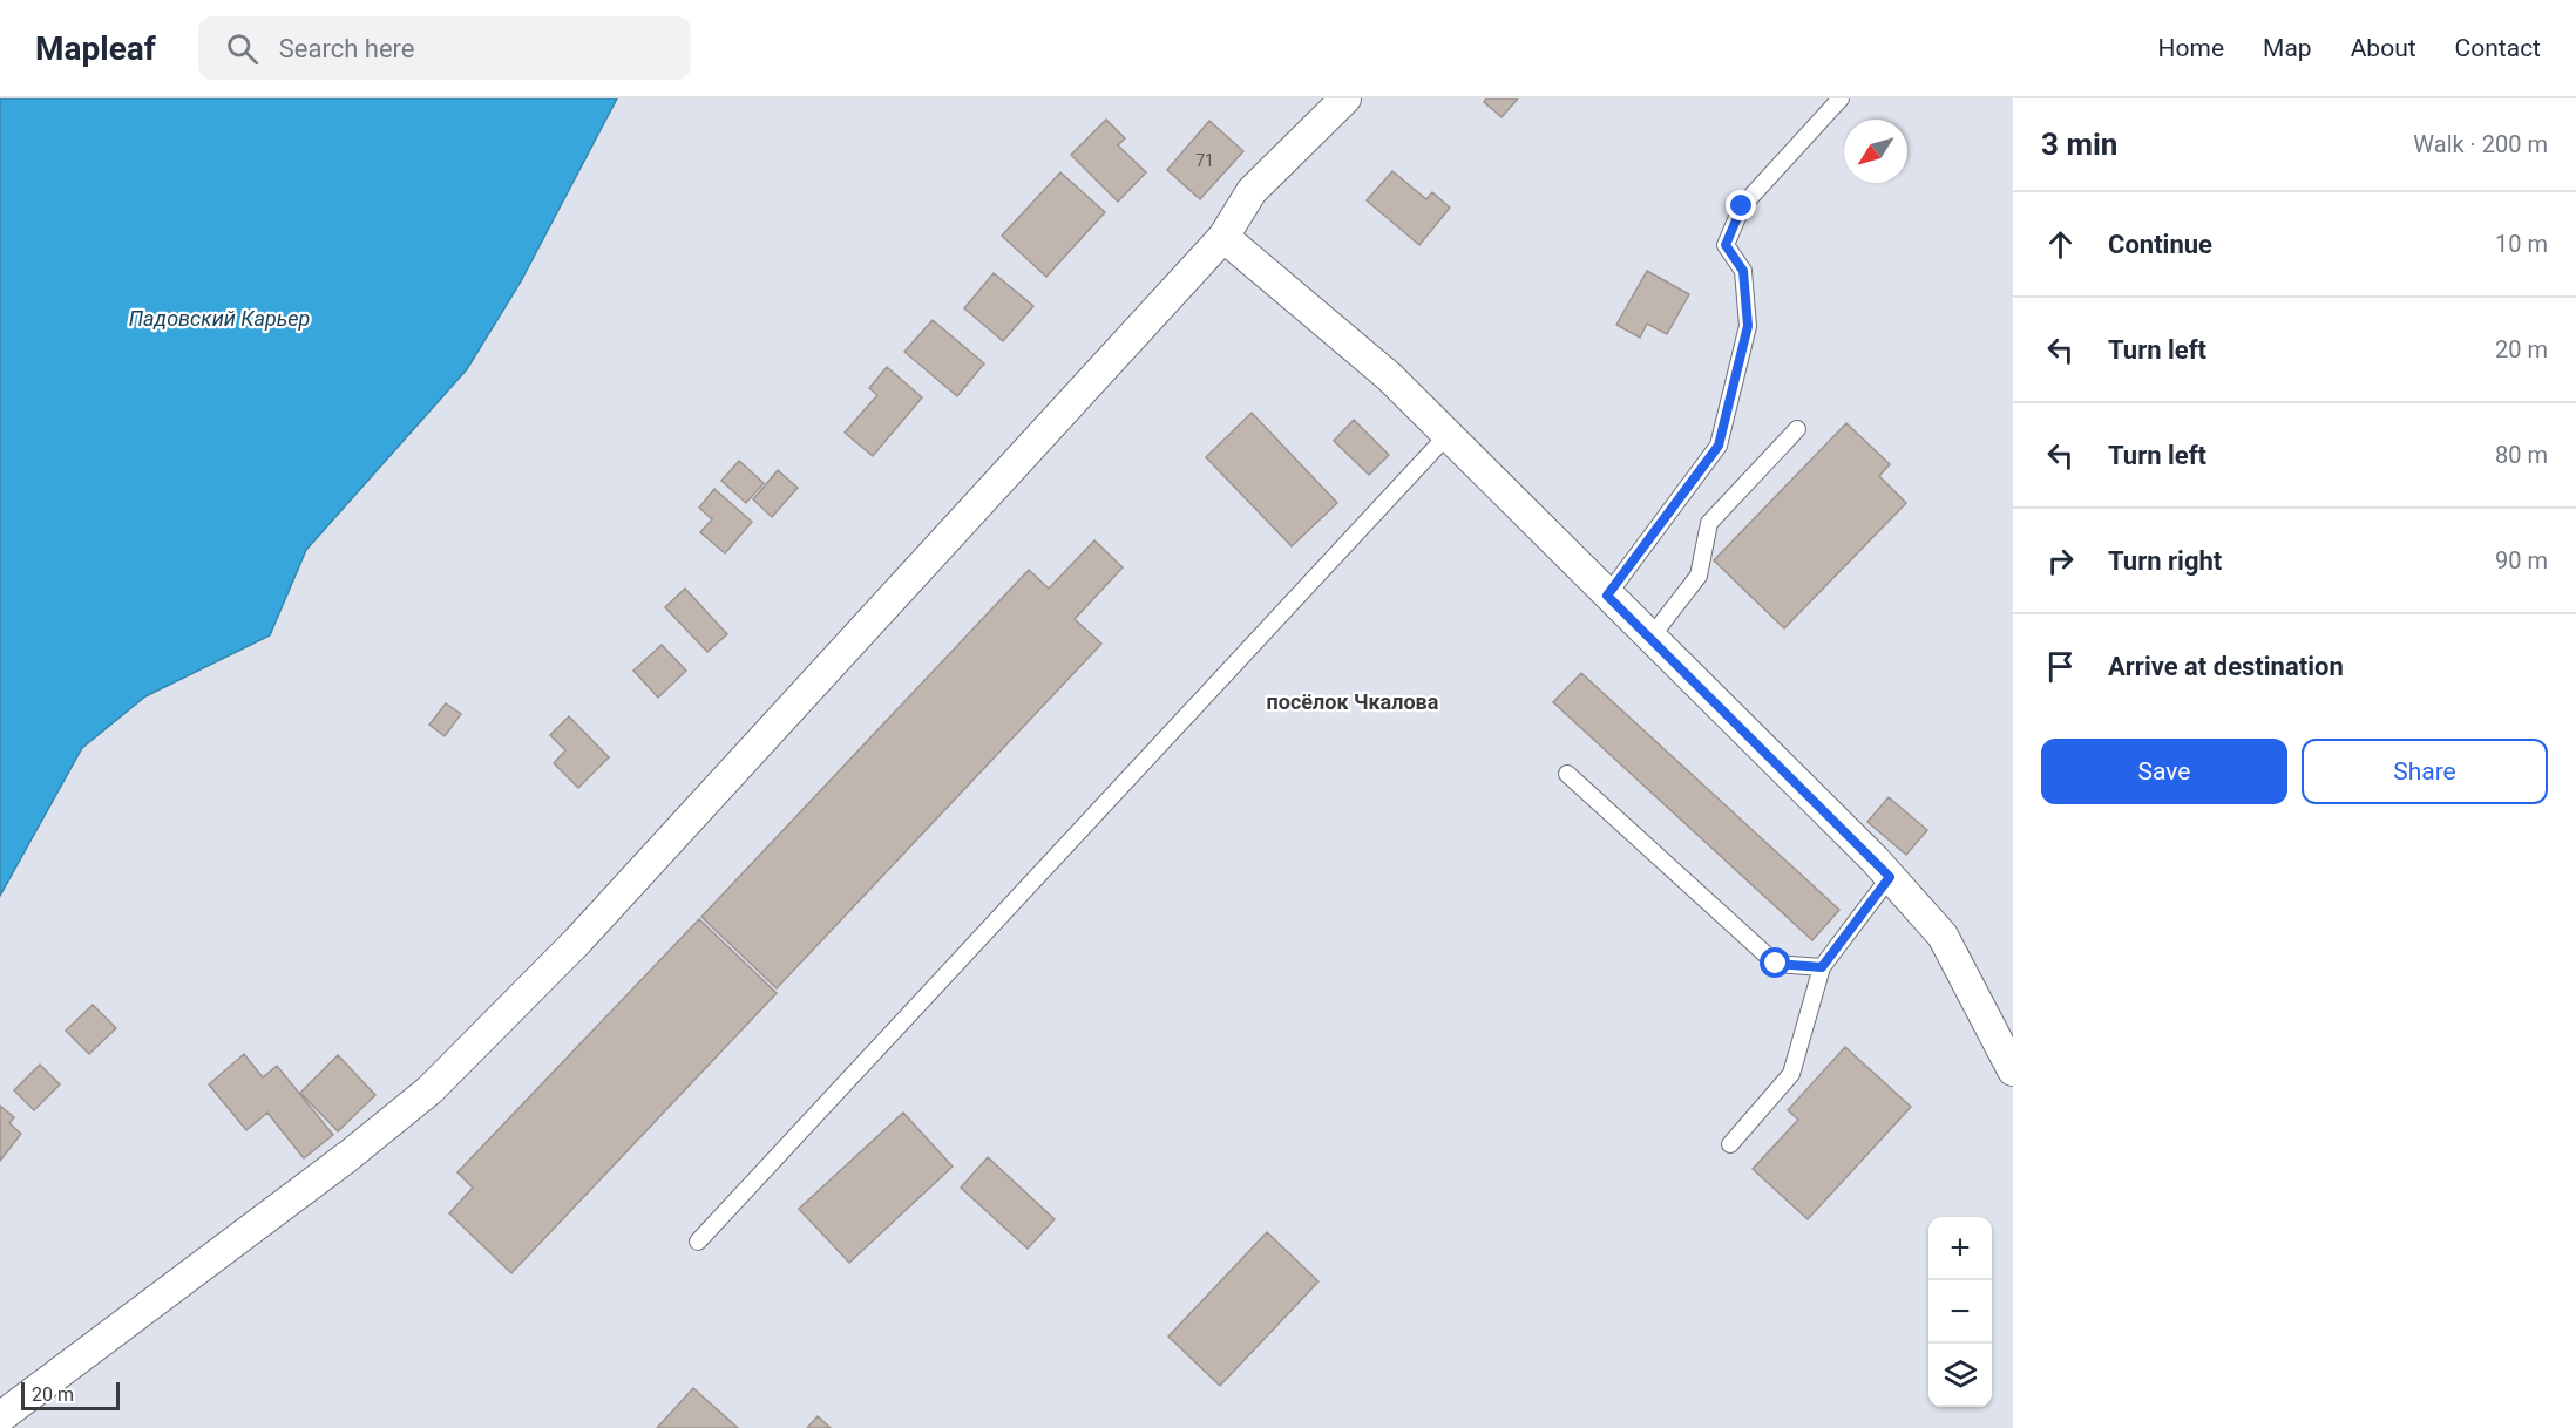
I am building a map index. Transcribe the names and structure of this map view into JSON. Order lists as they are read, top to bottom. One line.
{"districts":["посёлок Чкалова"],"water":["Падовский Карьер"],"house_numbers":["71"],"scale_bar":"20 m","north":"bottom left","page":{"header":"Mapleaf","search":"Search here","nav":["Home","Map","About","Contact"],"heading":["3 min","Walk · 200 m"],"list":[["Continue","10 m"],["Turn left","20 m"],["Turn left","80 m"],["Turn right","90 m"],"Arrive at destination"],"buttons":["Save","Share"],"map_buttons":["+","−"],"scale":"20 m"}}
